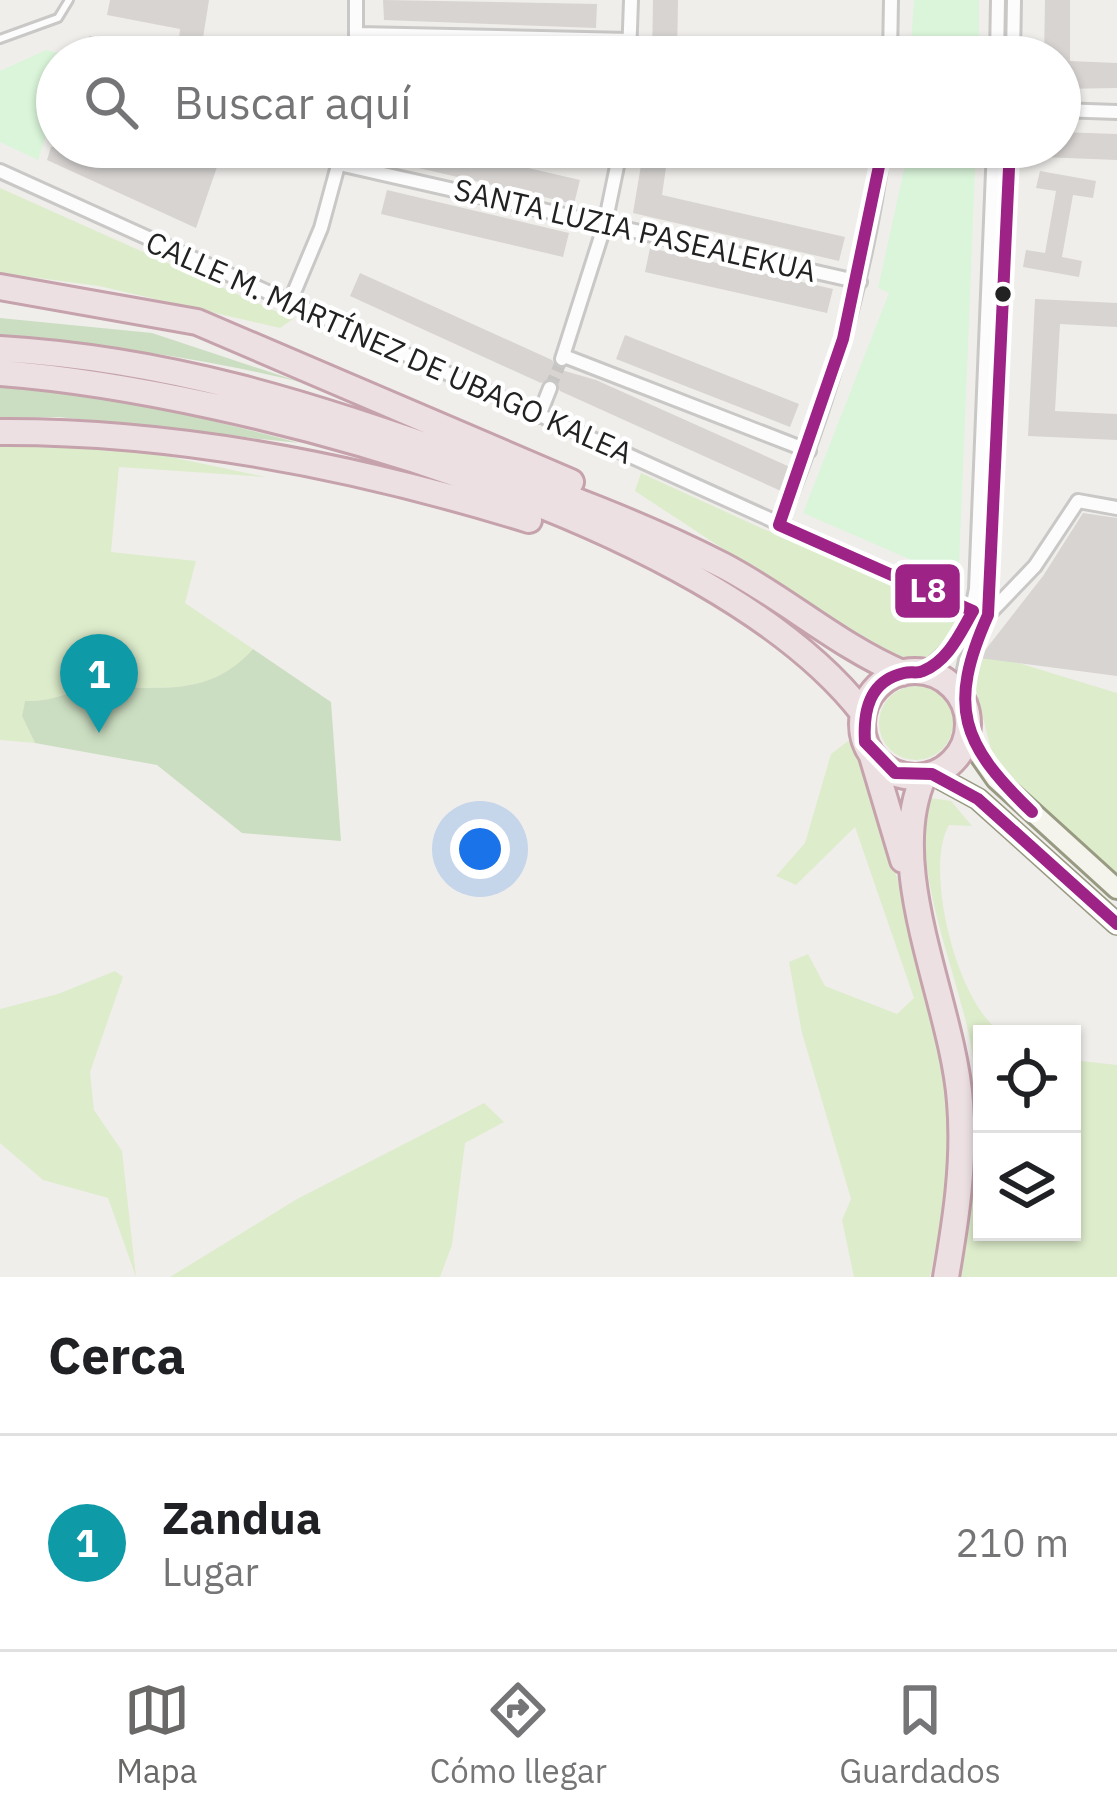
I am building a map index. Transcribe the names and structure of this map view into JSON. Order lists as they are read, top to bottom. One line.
{"streets":{"street":["SANTA LUZIA PASEALEKUA","CALLE M. MARTÍNEZ DE UBAGO KALEA"]},"lines":["transit line L8"],"page":{"search":"Buscar aquí","pins":"1","heading":"Cerca","list":[{"mark":"1","name":"Zandua","note":"Lugar","value":"210 m"}],"nav":["Mapa","Cómo llegar","Guardados"]}}
